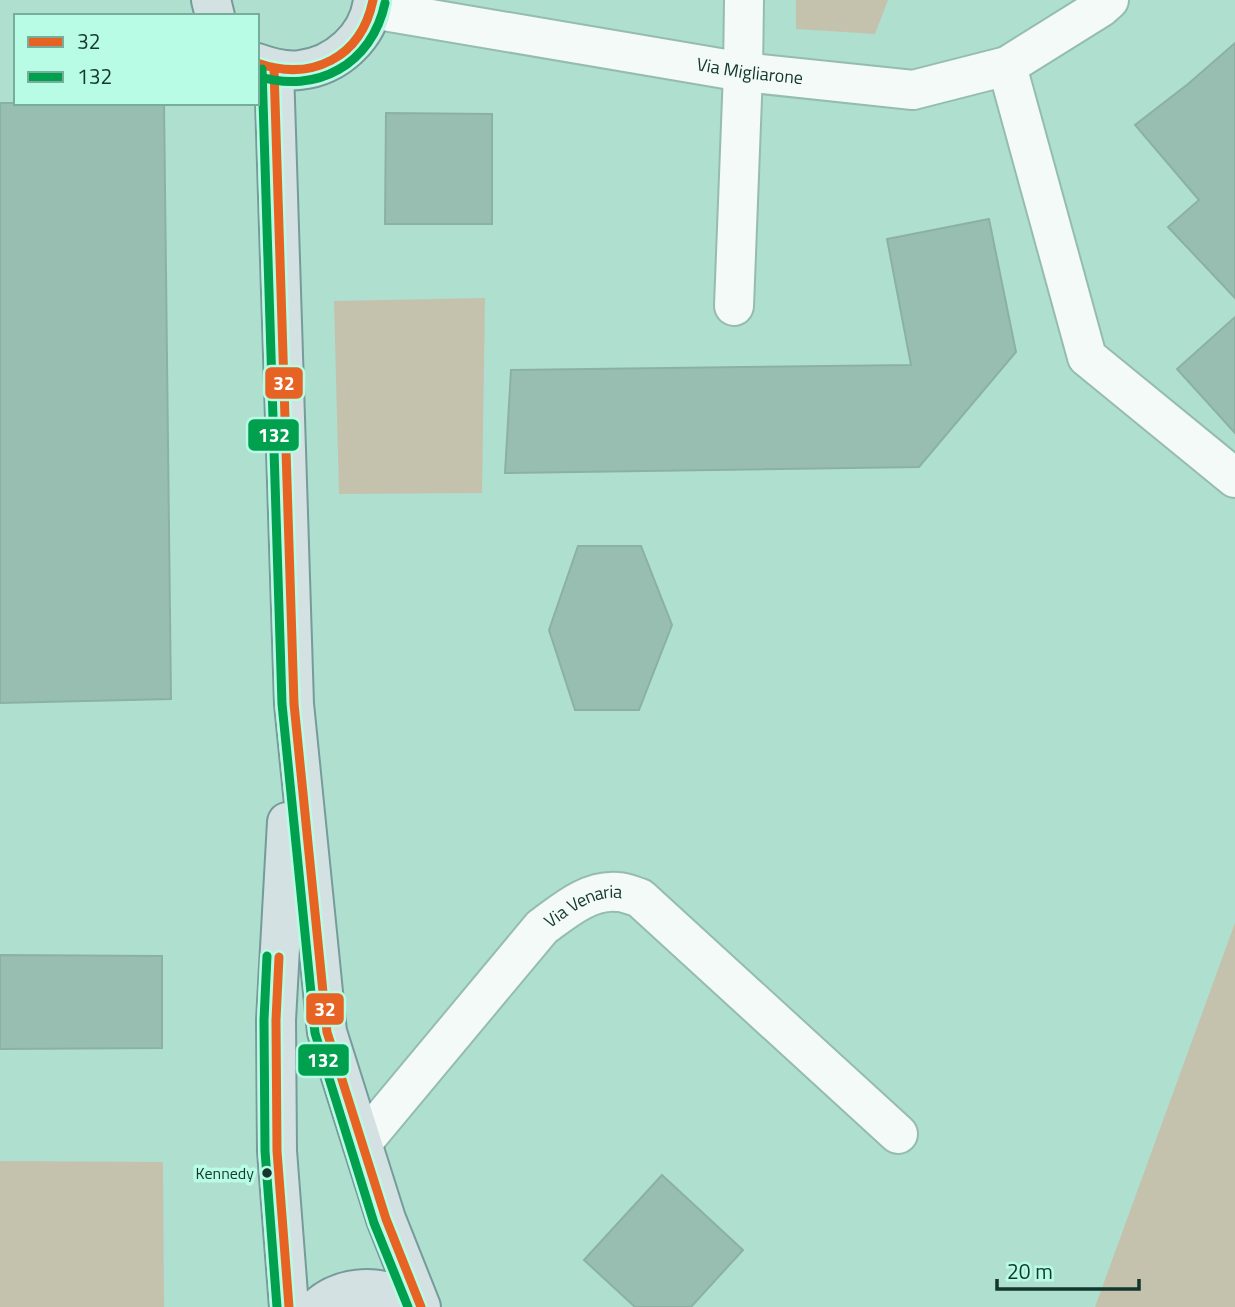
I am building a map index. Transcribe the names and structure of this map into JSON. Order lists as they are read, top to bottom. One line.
{"streets":{"street":["Via Migliarone","Via Venaria"]},"places":["Kennedy"],"lines":["transit line 32","transit line 132"],"legend":["32","132"],"scale_bar":"20 m"}
